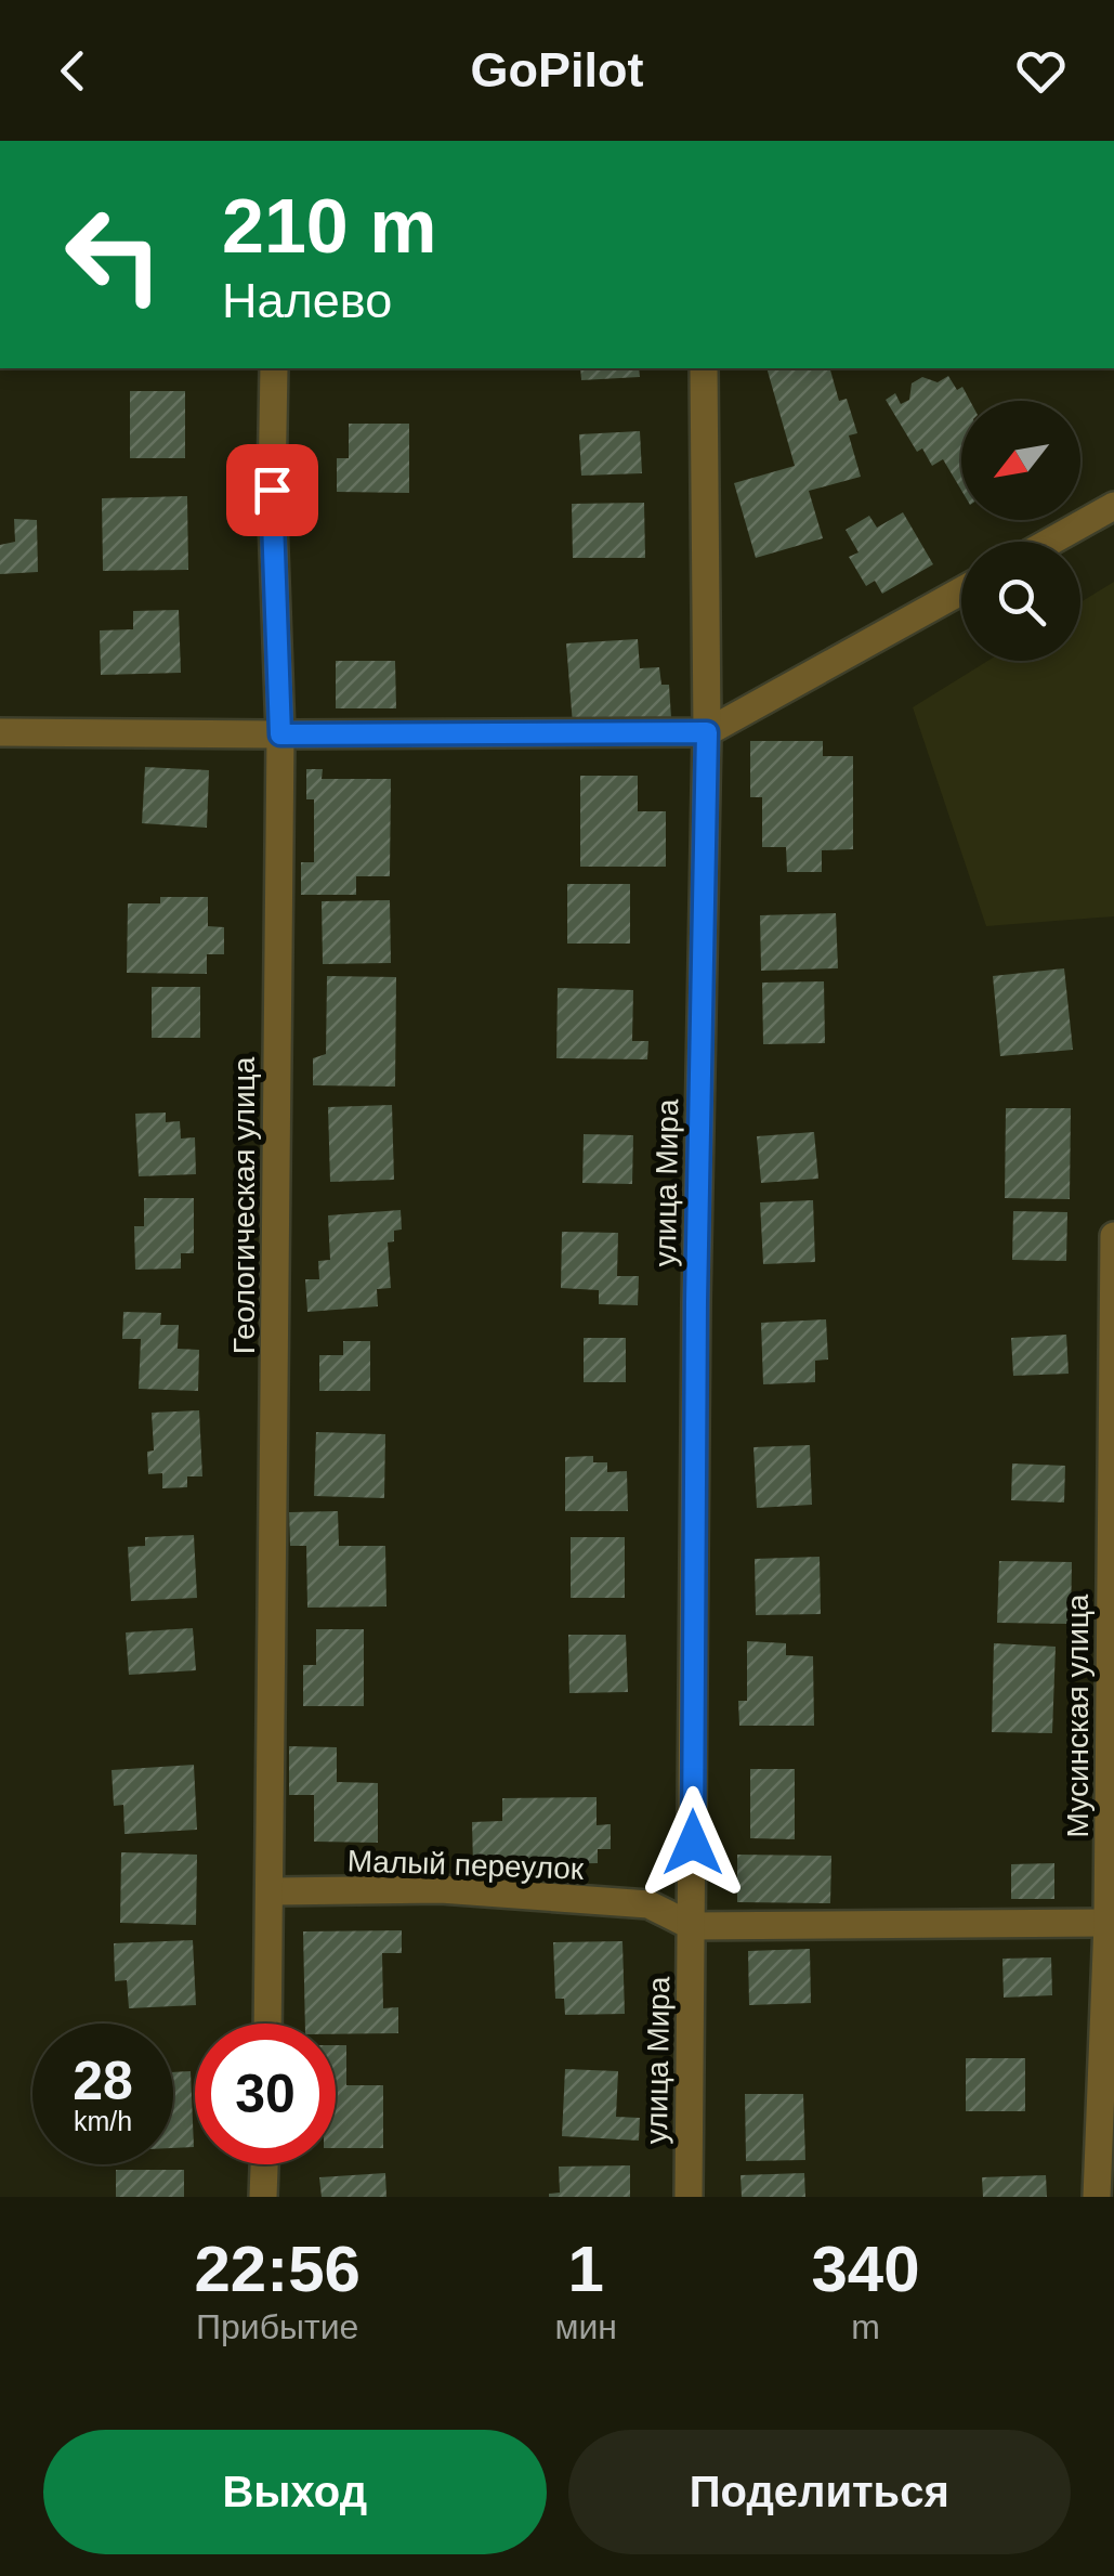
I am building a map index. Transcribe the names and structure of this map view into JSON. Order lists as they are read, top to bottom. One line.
{"streets":{"street":["улица Мира","Геологическая улица","Мусинская улица","Малый переулок"]},"crossings":[["улица Мира","Малый переулок"],["Геологическая улица","Малый переулок"],["Мусинская улица","Малый переулок"]],"north":"bottom left","page":{"header":"GoPilot","turn":["210 m","Налево"],"speed":"28 km/h","limit":"30","eta":["22:56","Прибытие","1","мин","340","m"],"buttons":["Выход","Поделиться"]}}
